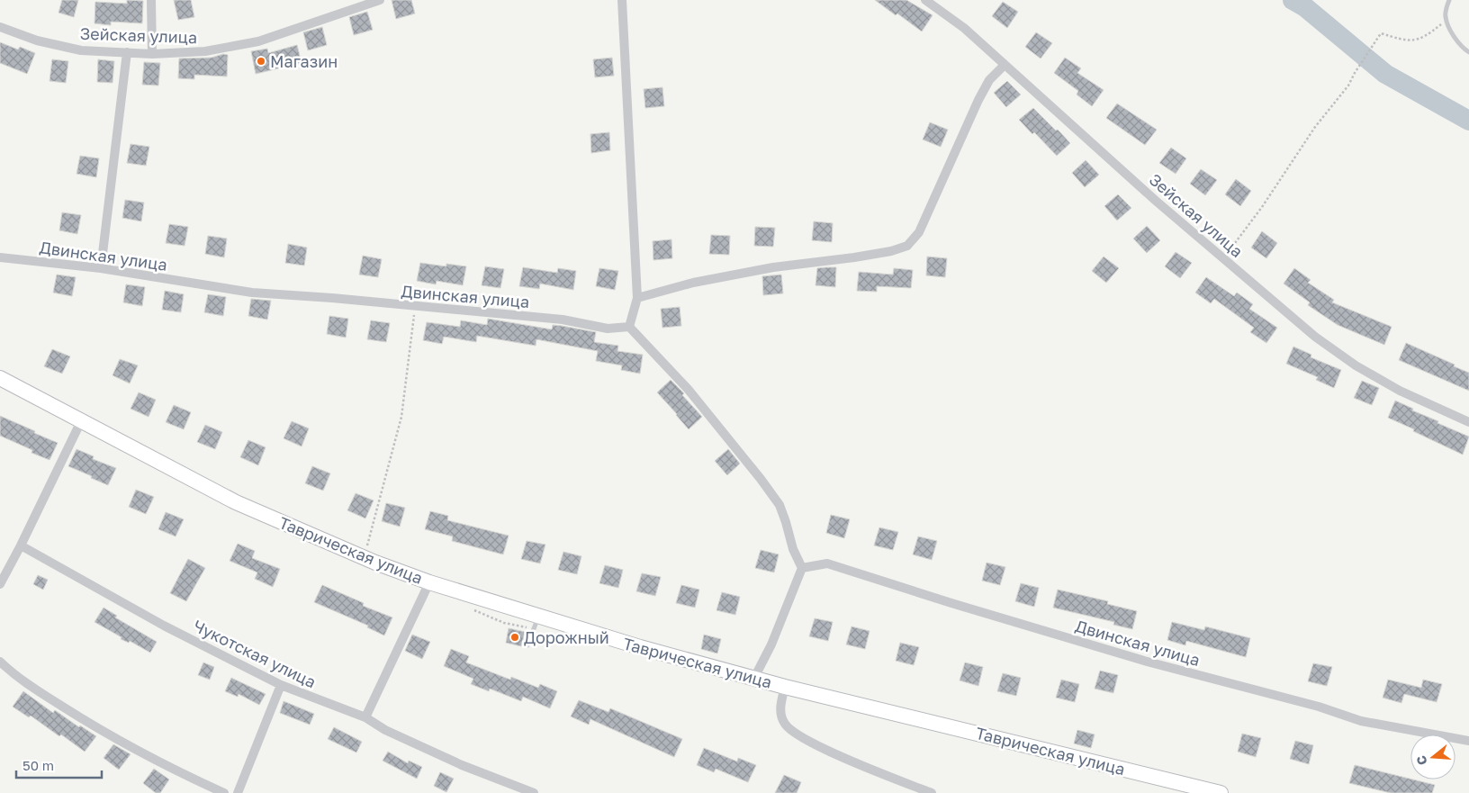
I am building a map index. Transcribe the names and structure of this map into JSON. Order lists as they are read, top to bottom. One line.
{"streets":{"main road":["Таврическая улица"],"street":["Зейская улица","Двинская улица","Чукотская улица"]},"places":["Магазин","Дорожный"],"scale_bar":"50 m","north":"left"}
